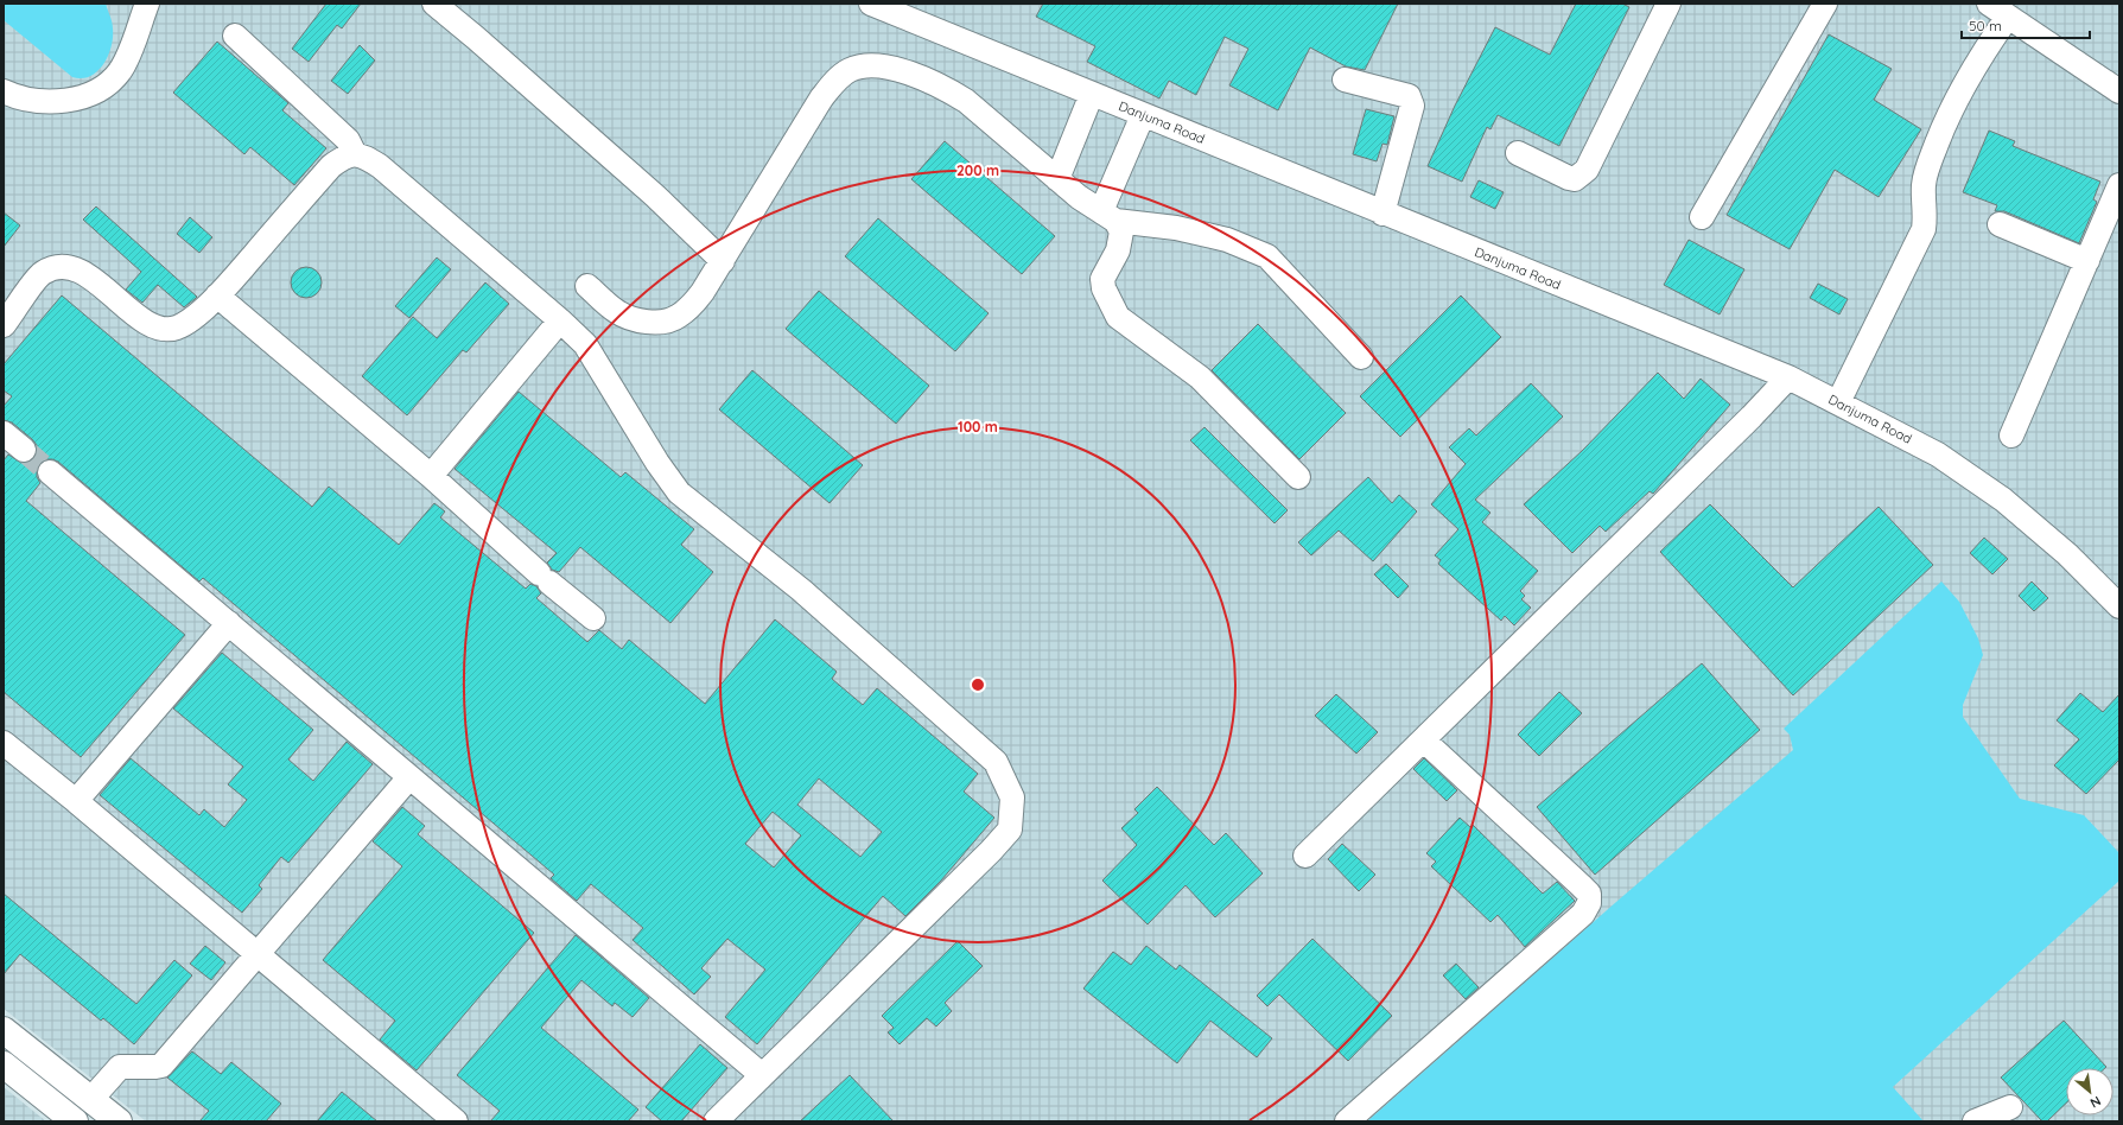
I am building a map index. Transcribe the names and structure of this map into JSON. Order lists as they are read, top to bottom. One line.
{"streets":{"street":["Danjuma Road"]},"scale_bar":"50 m","north":"bottom right","rings":["200 m","100 m"]}
